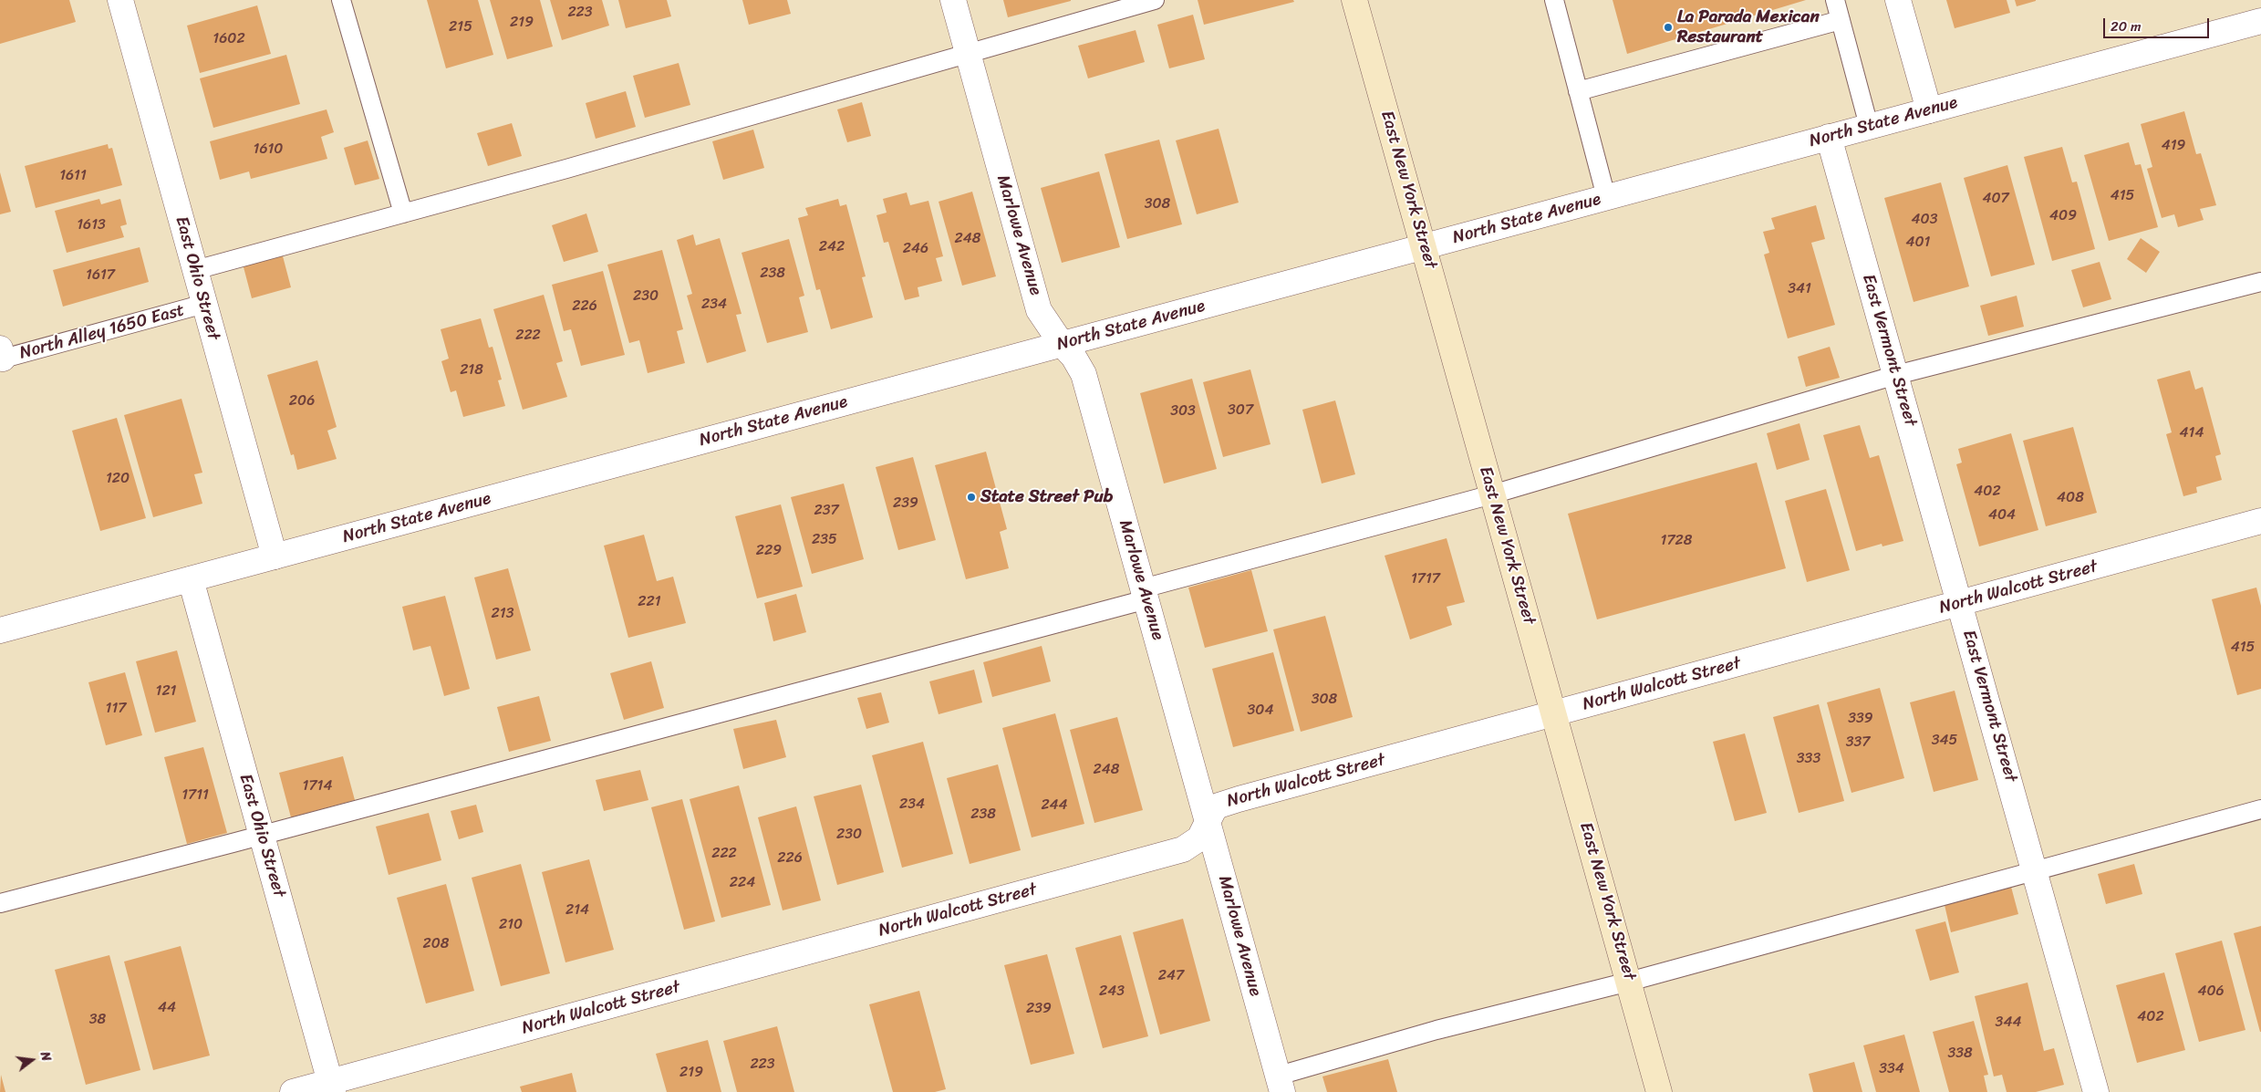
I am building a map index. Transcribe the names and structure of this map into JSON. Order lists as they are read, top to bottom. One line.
{"streets":{"main road":["East New York Street"],"street":["North State Avenue","Marlowe Avenue","East Ohio Street","East Vermont Street","North Walcott Street"],"lane":["North Alley 1650 East"]},"crossings":[["North State Avenue","East New York Street"],["North State Avenue","Marlowe Avenue"],["North State Avenue","East Ohio Street"],["North State Avenue","East Vermont Street"],["East New York Street","North Walcott Street"],["Marlowe Avenue","North Walcott Street"],["East Ohio Street","North Alley 1650 East"],["East Ohio Street","North Walcott Street"],["East Vermont Street","North Walcott Street"]],"places":["La Parada Mexican Restaurant","State Street Pub"],"house_numbers":["223","219","215","1602","419","1610","1611","415","407","308","409","403","1613","248","401","242","246","238","1617","341","230","234","226","222","218","206","307","303","414","120","402","408","239","237","404","235","1728","229","1717","221","213","415","121","308","117","304","339","345","337","333","248","1714","1711","234","244","238","230","222","226","224","214","210","208","247","243","406","44","239","402","38","344","338","223","334","219"],"scale_bar":"20 m","north":"right"}
